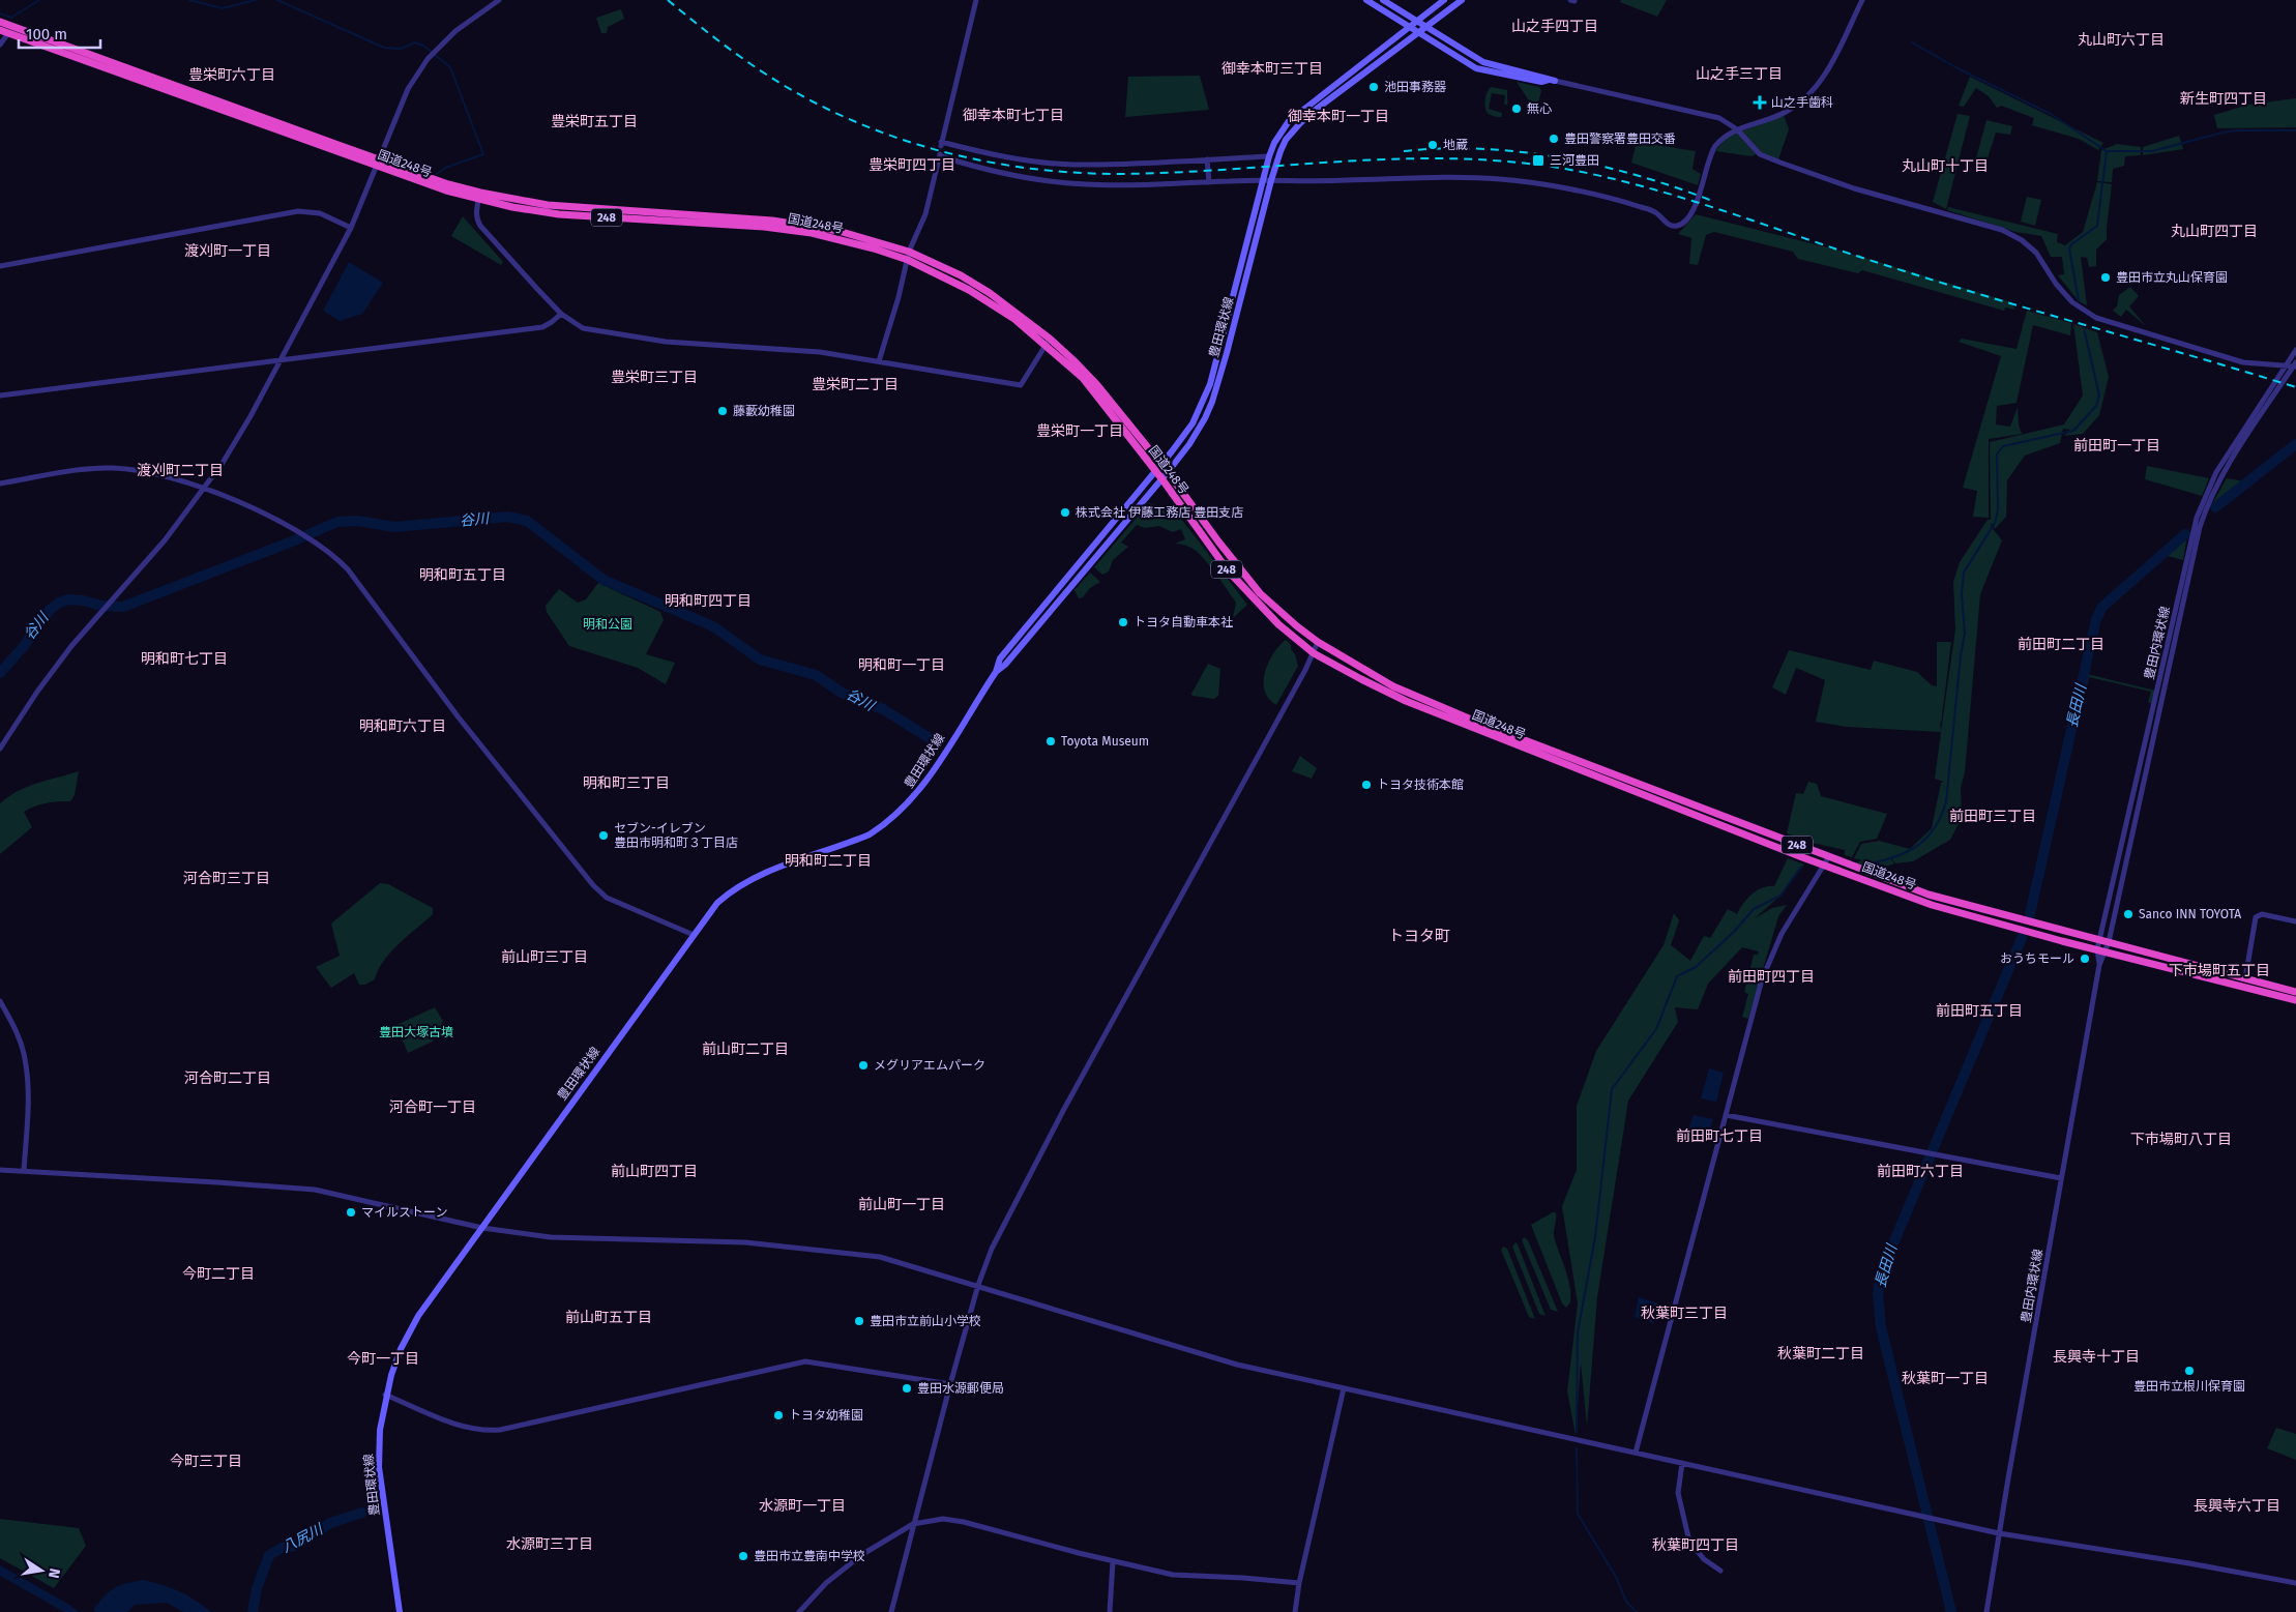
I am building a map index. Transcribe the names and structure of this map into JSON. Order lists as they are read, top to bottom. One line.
{"streets":{"highway":["国道248号","248"],"main road":["豊田環状線"],"street":["豊田内環状線"]},"crossings":[["国道248号","豊田環状線"],["国道248号","豊田内環状線"]],"districts":["山之手四丁目","丸山町六丁目","御幸本町三丁目","山之手三丁目","豊栄町六丁目","新生町四丁目","御幸本町七丁目","御幸本町一丁目","豊栄町五丁目","豊栄町四丁目","丸山町十丁目","丸山町四丁目","渡刈町一丁目","豊栄町三丁目","豊栄町二丁目","豊栄町一丁目","前田町一丁目","渡刈町二丁目","明和町五丁目","明和町四丁目","前田町二丁目","明和町七丁目","明和町一丁目","明和町六丁目","明和町三丁目","前田町三丁目","明和町二丁目","河合町三丁目","トヨタ町","前山町三丁目","下市場町五丁目","前田町四丁目","前田町五丁目","前山町二丁目","河合町二丁目","河合町一丁目","前田町七丁目","下市場町八丁目","前山町四丁目","前田町六丁目","前山町一丁目","今町二丁目","秋葉町三丁目","前山町五丁目","秋葉町二丁目","長興寺十丁目","今町一丁目","秋葉町一丁目","今町三丁目","水源町一丁目","長興寺六丁目","水源町三丁目","秋葉町四丁目"],"water":["谷川","長田川","八尻川"],"parks":["明和公園","豊田大塚古墳"],"places":{"other":["池田事務器","無心","豊田警察署豊田交番","地蔵","豊田市立丸山保育園","藤藪幼稚園","株式会社 伊藤工務店 豊田支店","トヨタ自動車本社","Toyota Museum","トヨタ技術本館","セブン-イレブン 豊田市明和町３丁目店","Sanco INN TOYOTA","おうちモール","メグリアエムパーク","マイルストーン","豊田市立前山小学校","豊田市立根川保育園","豊田水源郵便局","トヨタ幼稚園","豊田市立豊南中学校"],"health":["山之手歯科"],"transit":["三河豊田"]},"scale_bar":"100 m","north":"right"}
